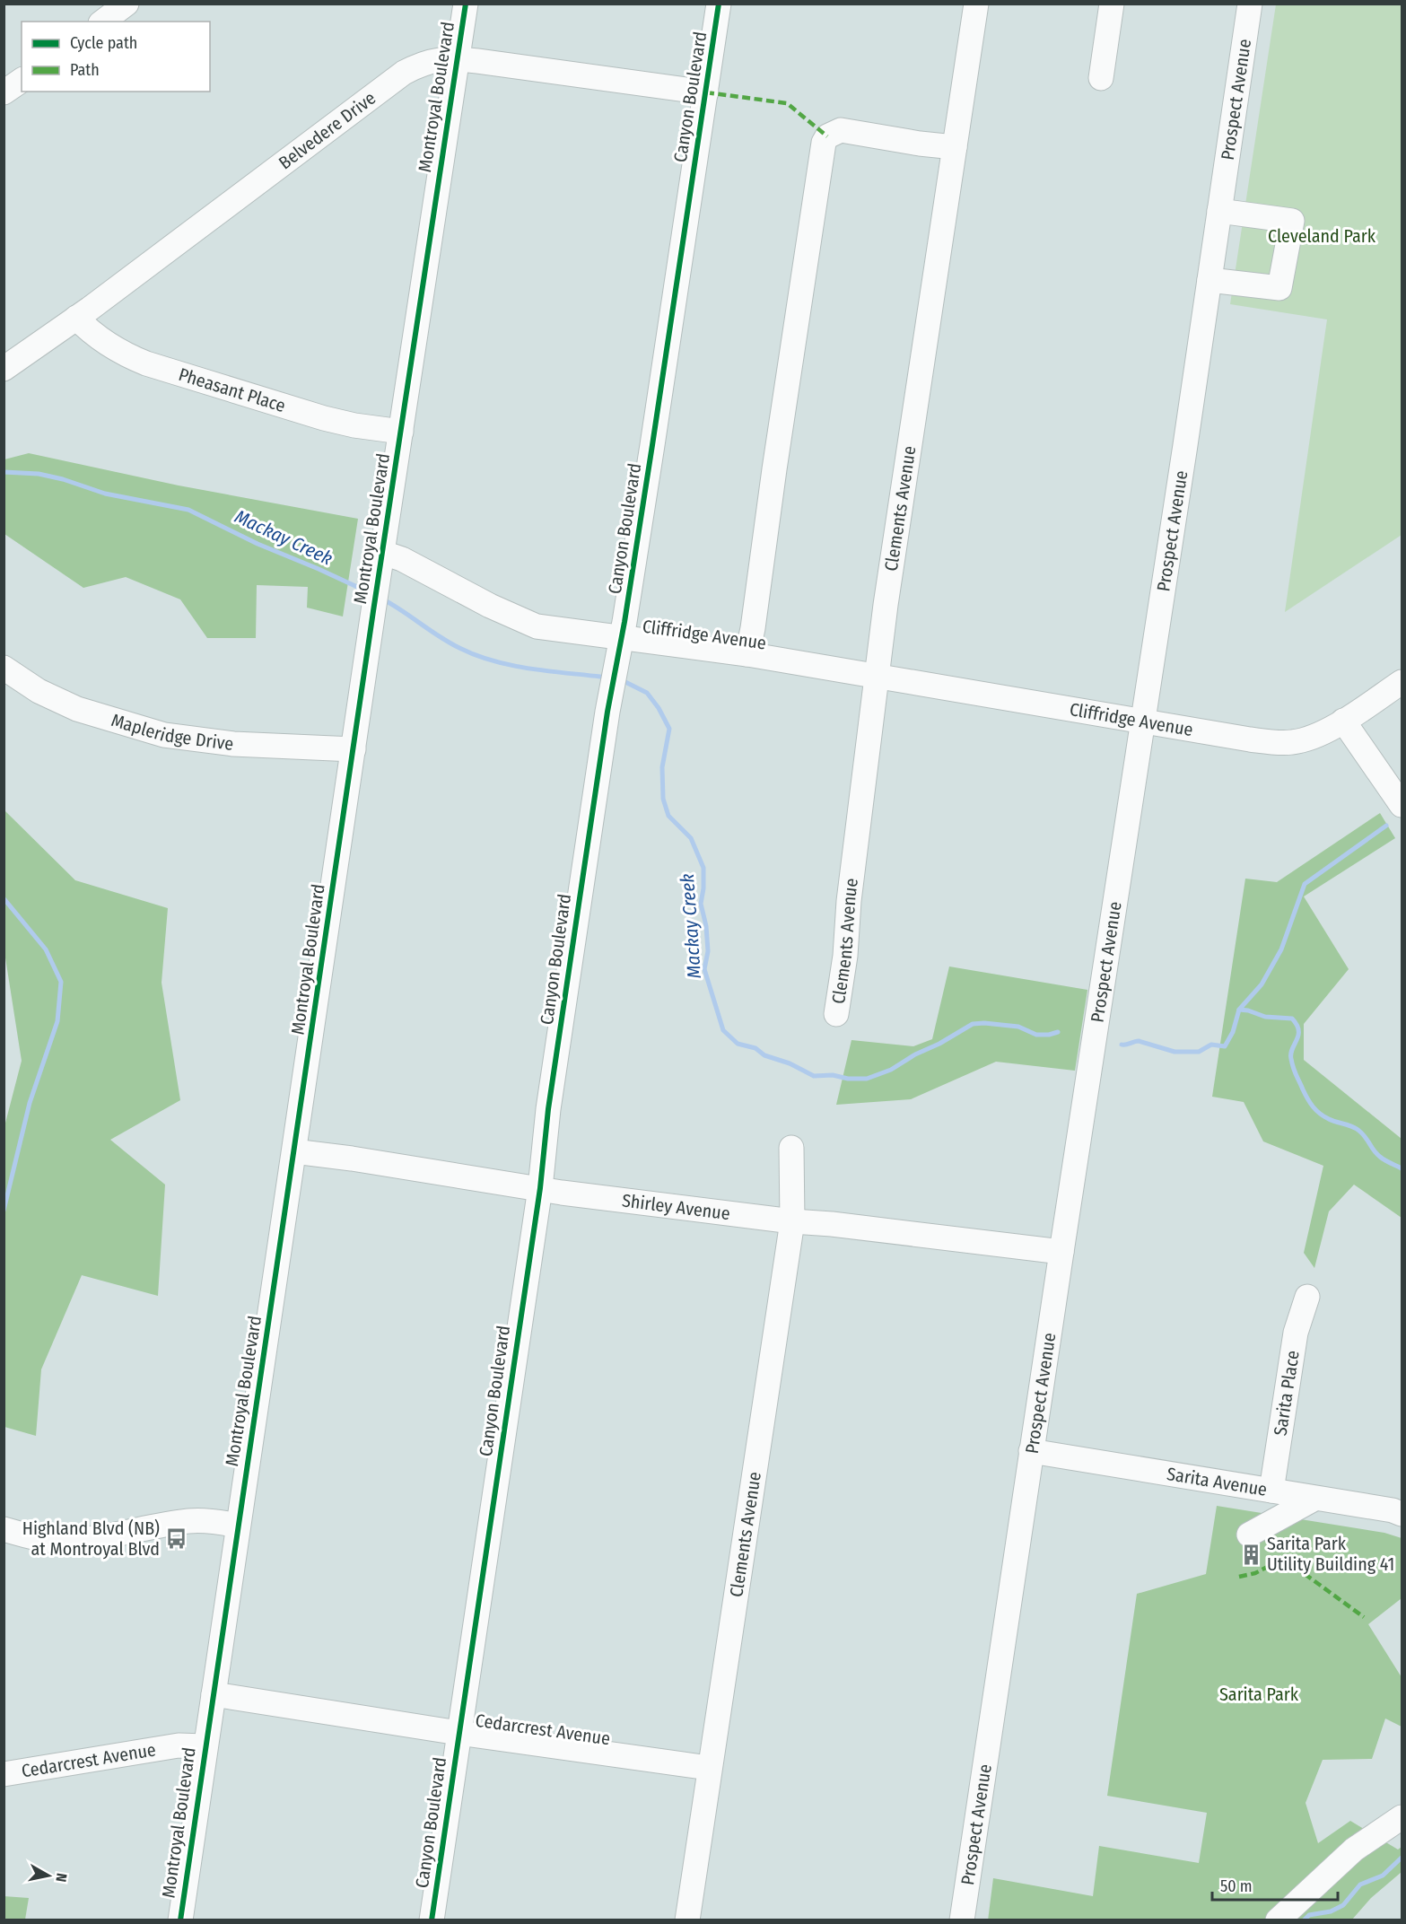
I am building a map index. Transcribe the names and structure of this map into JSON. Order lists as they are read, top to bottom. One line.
{"streets":{"street":["Montroyal Boulevard","Canyon Boulevard","Prospect Avenue","Belvedere Drive","Pheasant Place","Clements Avenue","Cliffridge Avenue","Mapleridge Drive","Shirley Avenue","Sarita Place","Sarita Avenue","Cedarcrest Avenue"]},"crossings":[["Montroyal Boulevard","Belvedere Drive"],["Montroyal Boulevard","Pheasant Place"],["Montroyal Boulevard","Cliffridge Avenue"],["Montroyal Boulevard","Mapleridge Drive"],["Montroyal Boulevard","Shirley Avenue"],["Montroyal Boulevard","Cedarcrest Avenue"],["Canyon Boulevard","Belvedere Drive"],["Canyon Boulevard","Cliffridge Avenue"],["Canyon Boulevard","Shirley Avenue"],["Canyon Boulevard","Cedarcrest Avenue"],["Prospect Avenue","Cliffridge Avenue"],["Prospect Avenue","Shirley Avenue"],["Prospect Avenue","Sarita Avenue"],["Belvedere Drive","Pheasant Place"],["Clements Avenue","Cliffridge Avenue"],["Clements Avenue","Shirley Avenue"],["Clements Avenue","Cedarcrest Avenue"],["Sarita Place","Sarita Avenue"]],"water":["Mackay Creek"],"parks":["Cleveland Park","Sarita Park"],"places":{"bus stop":["Highland Blvd (NB) at Montroyal Blvd"],"building":["Sarita Park Utility Building 41"]},"legend":["Cycle path","Path"],"scale_bar":"50 m","north":"right"}
